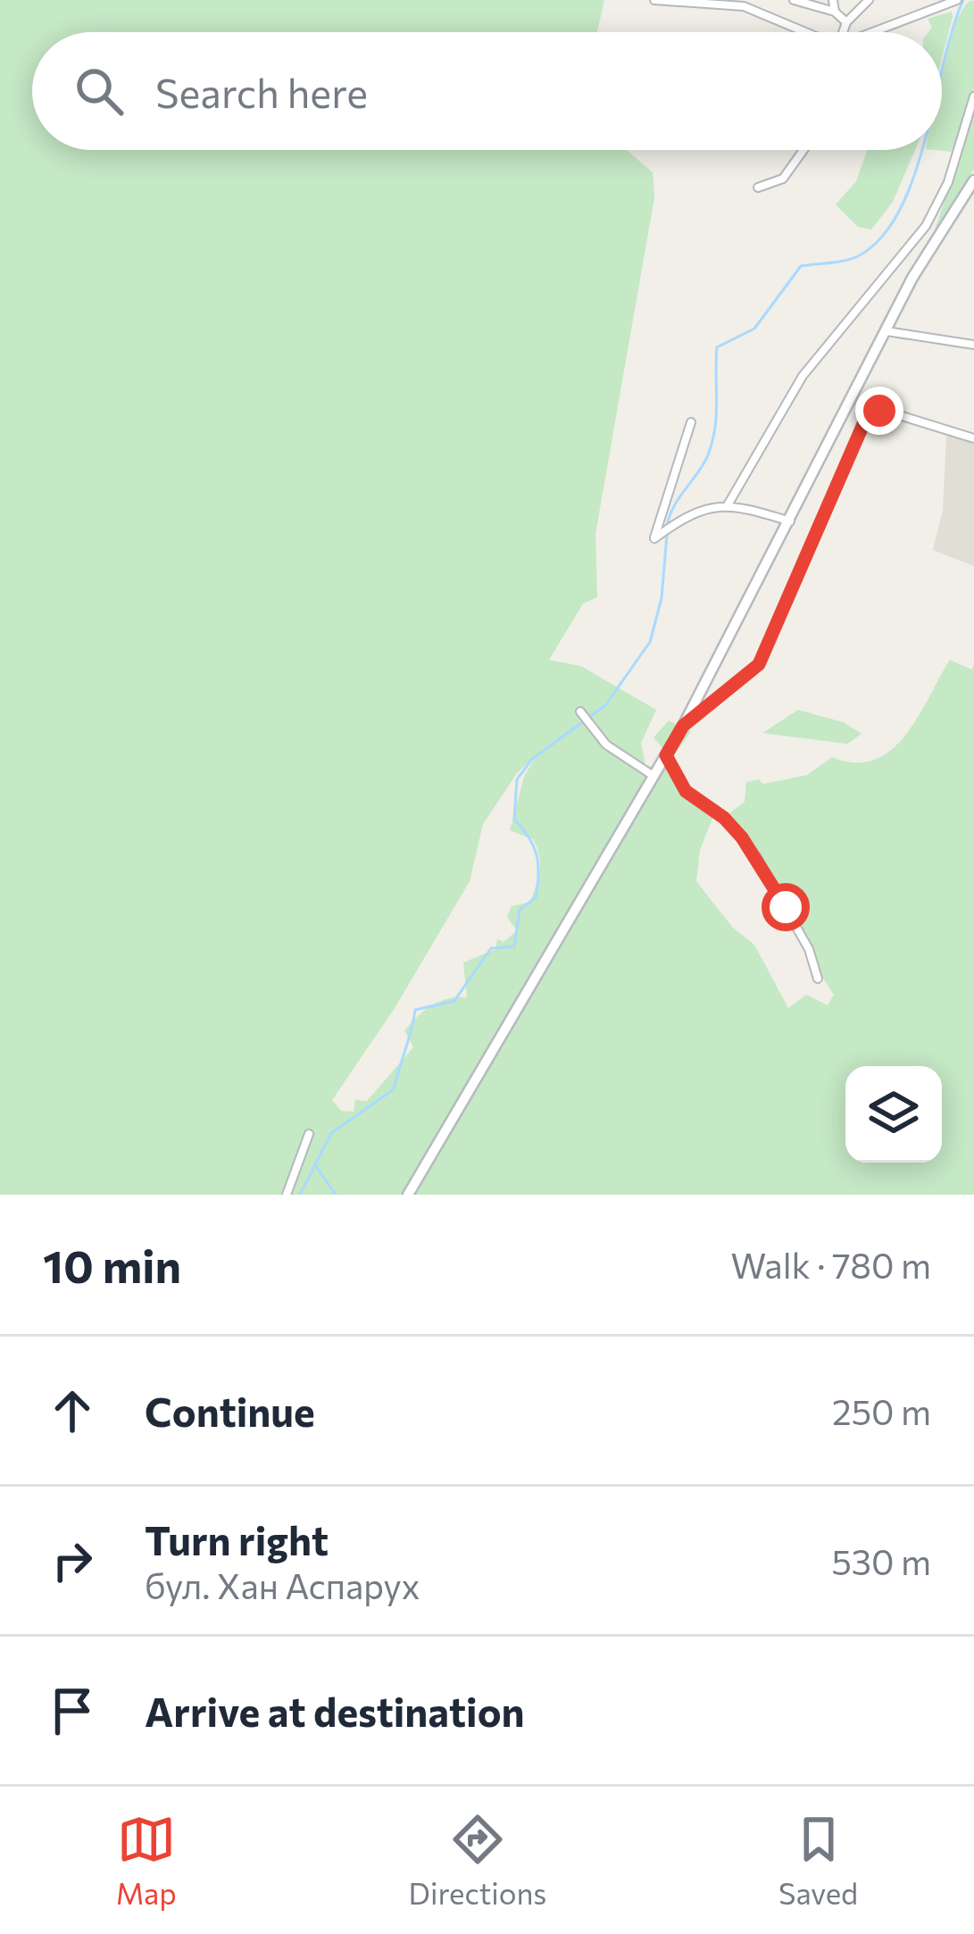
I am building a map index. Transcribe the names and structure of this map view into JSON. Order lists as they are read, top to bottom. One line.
{"page":{"search":"Search here","heading":["10 min","Walk · 780 m"],"list":[["Continue","250 m"],["Turn right","бул. Хан Аспарух","530 m"],"Arrive at destination"],"nav":["Map","Directions","Saved"]}}
